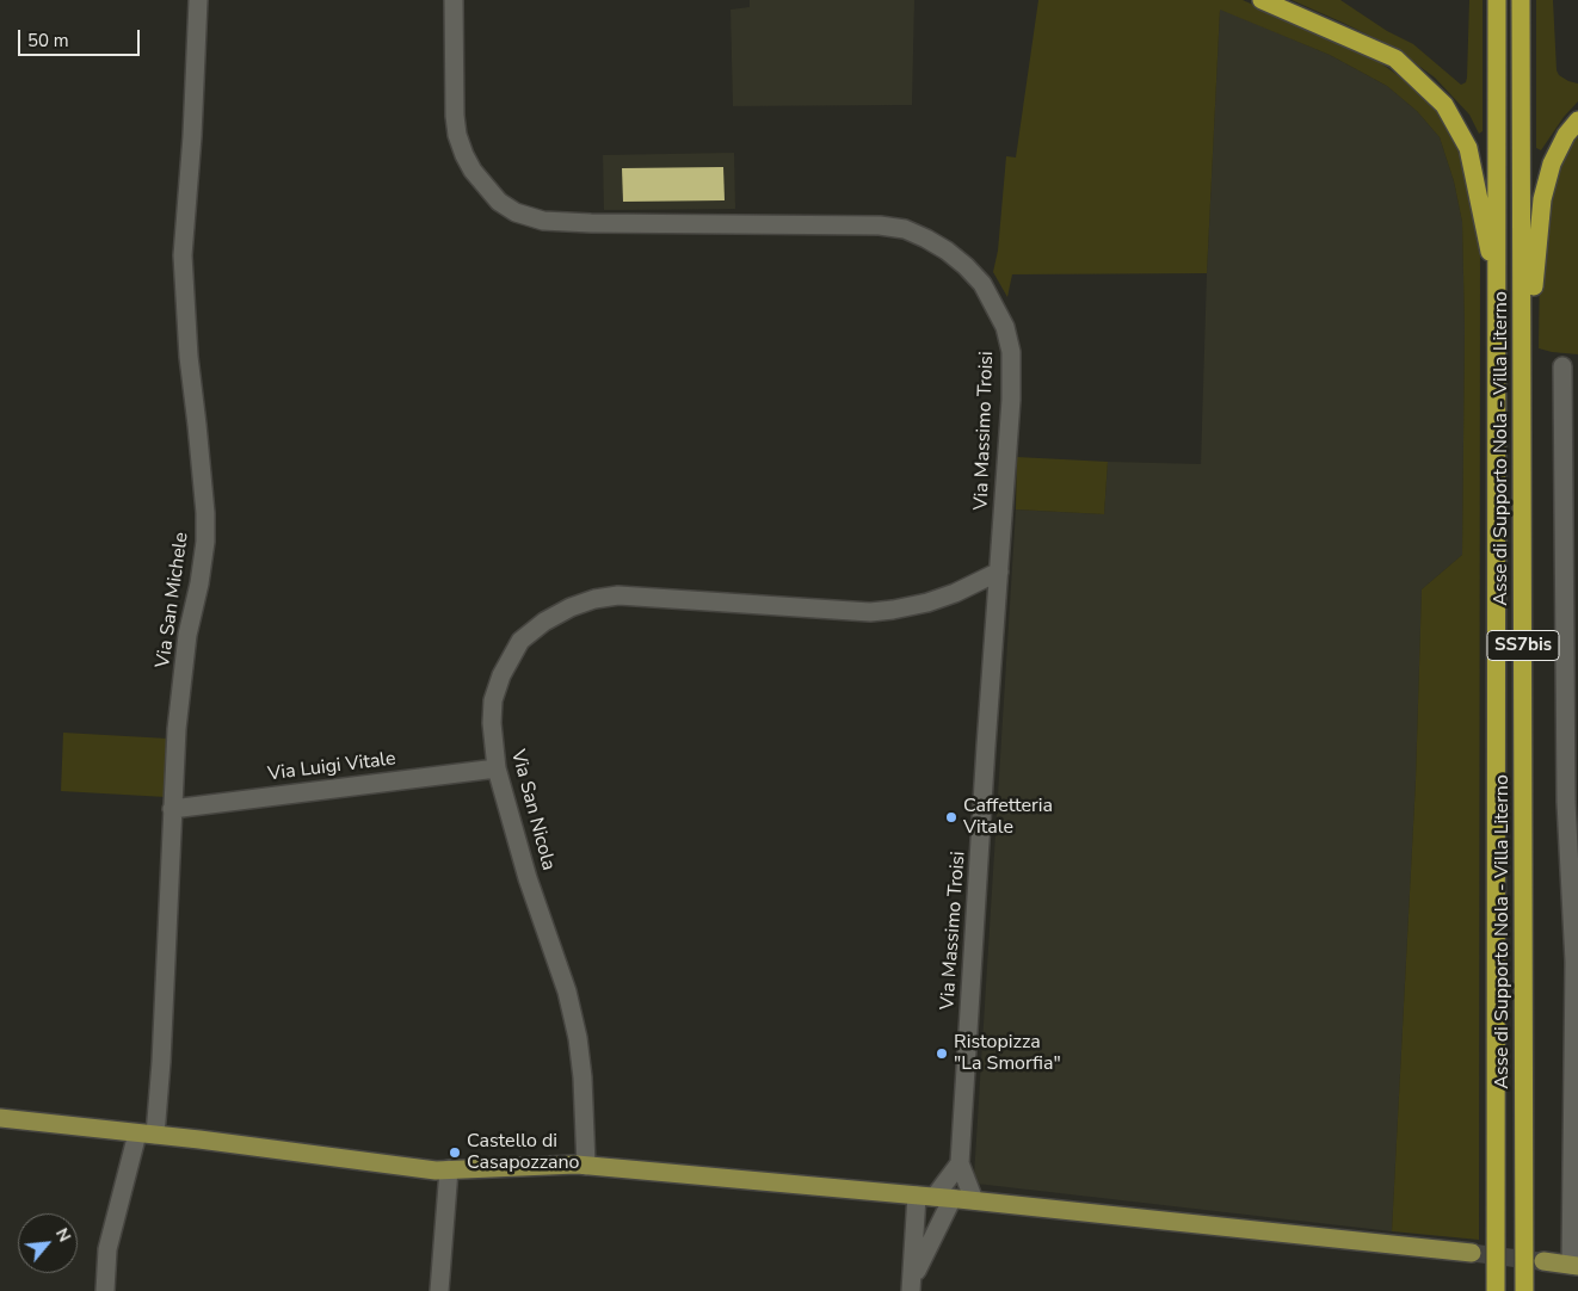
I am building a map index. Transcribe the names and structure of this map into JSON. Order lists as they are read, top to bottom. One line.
{"streets":{"highway":["Asse di Supporto Nola - Villa Literno","SS7bis"],"street":["Via Massimo Troisi","Via San Michele","Via Luigi Vitale","Via San Nicola"]},"crossings":[["Via Massimo Troisi","Via San Nicola"],["Via San Michele","Via Luigi Vitale"],["Via Luigi Vitale","Via San Nicola"]],"places":["Caffetteria Vitale","Ristopizza \"La Smorfia\"","Castello di Casapozzano"],"scale_bar":"50 m","north":"top right"}
